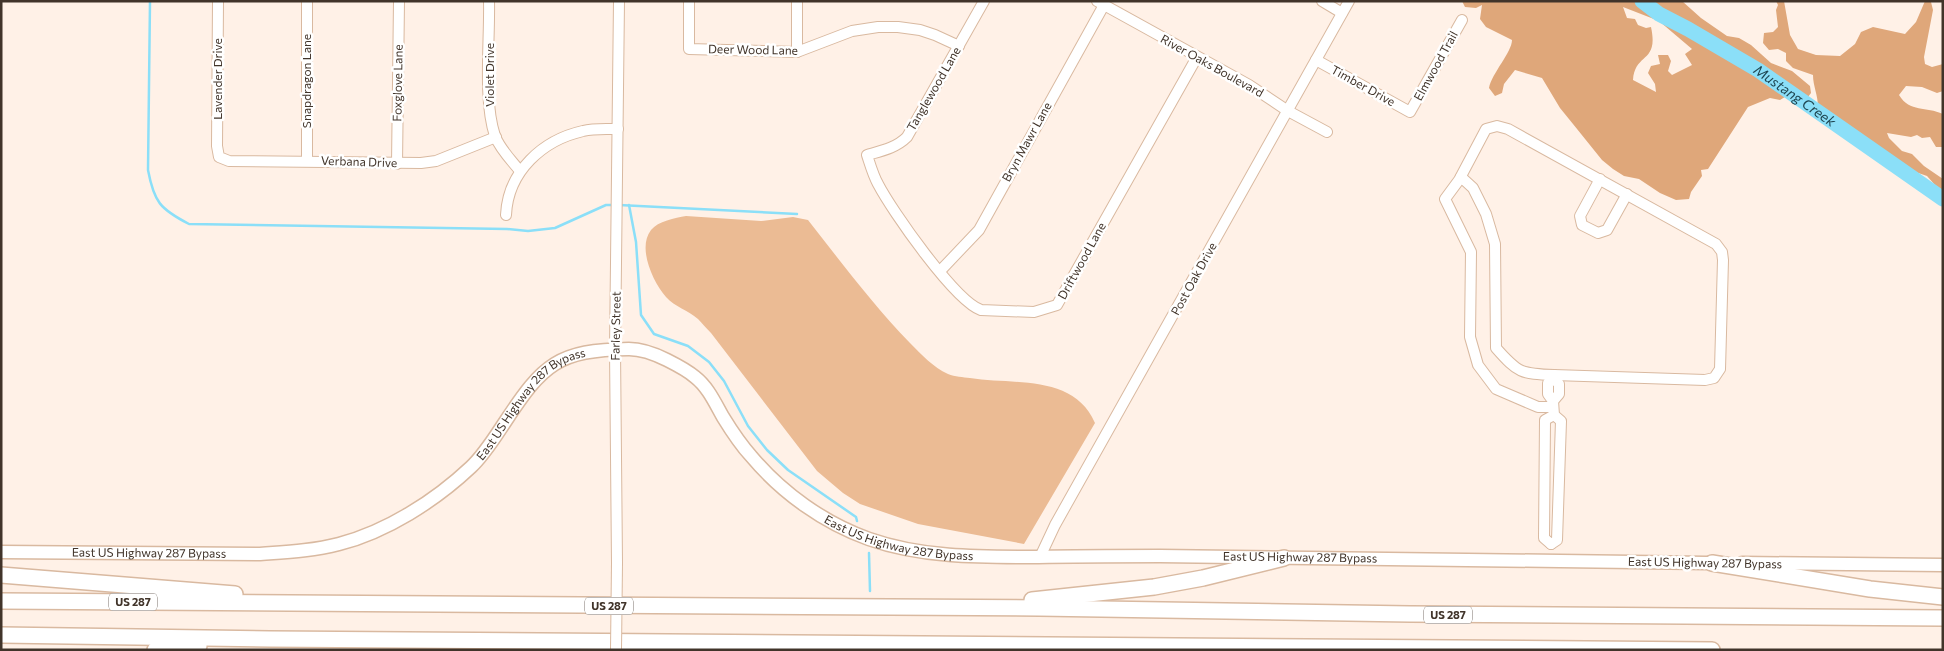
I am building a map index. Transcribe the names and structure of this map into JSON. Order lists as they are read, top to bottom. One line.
{"streets":{"highway":["US 287"],"main road":["East US Highway 287 Bypass"],"street":["Deer Wood Lane","River Oaks Boulevard","Elmwood Trail","Violet Drive","Lavender Drive","Snapdragon Lane","Foxglove Lane","Timber Drive","Tanglewood Lane","Bryn Mawr Lane","Verbana Drive","Driftwood Lane","Post Oak Drive","Farley Street"]},"crossings":[["Deer Wood Lane","Tanglewood Lane"],["River Oaks Boulevard","Bryn Mawr Lane"],["River Oaks Boulevard","Driftwood Lane"],["River Oaks Boulevard","Post Oak Drive"],["Elmwood Trail","Timber Drive"],["Violet Drive","Verbana Drive"],["Lavender Drive","Verbana Drive"],["Snapdragon Lane","Verbana Drive"],["Foxglove Lane","Verbana Drive"],["Timber Drive","Post Oak Drive"],["Tanglewood Lane","Driftwood Lane"],["Bryn Mawr Lane","Driftwood Lane"],["Post Oak Drive","East US Highway 287 Bypass"],["Farley Street","East US Highway 287 Bypass"]],"water":["Mustang Creek"]}
